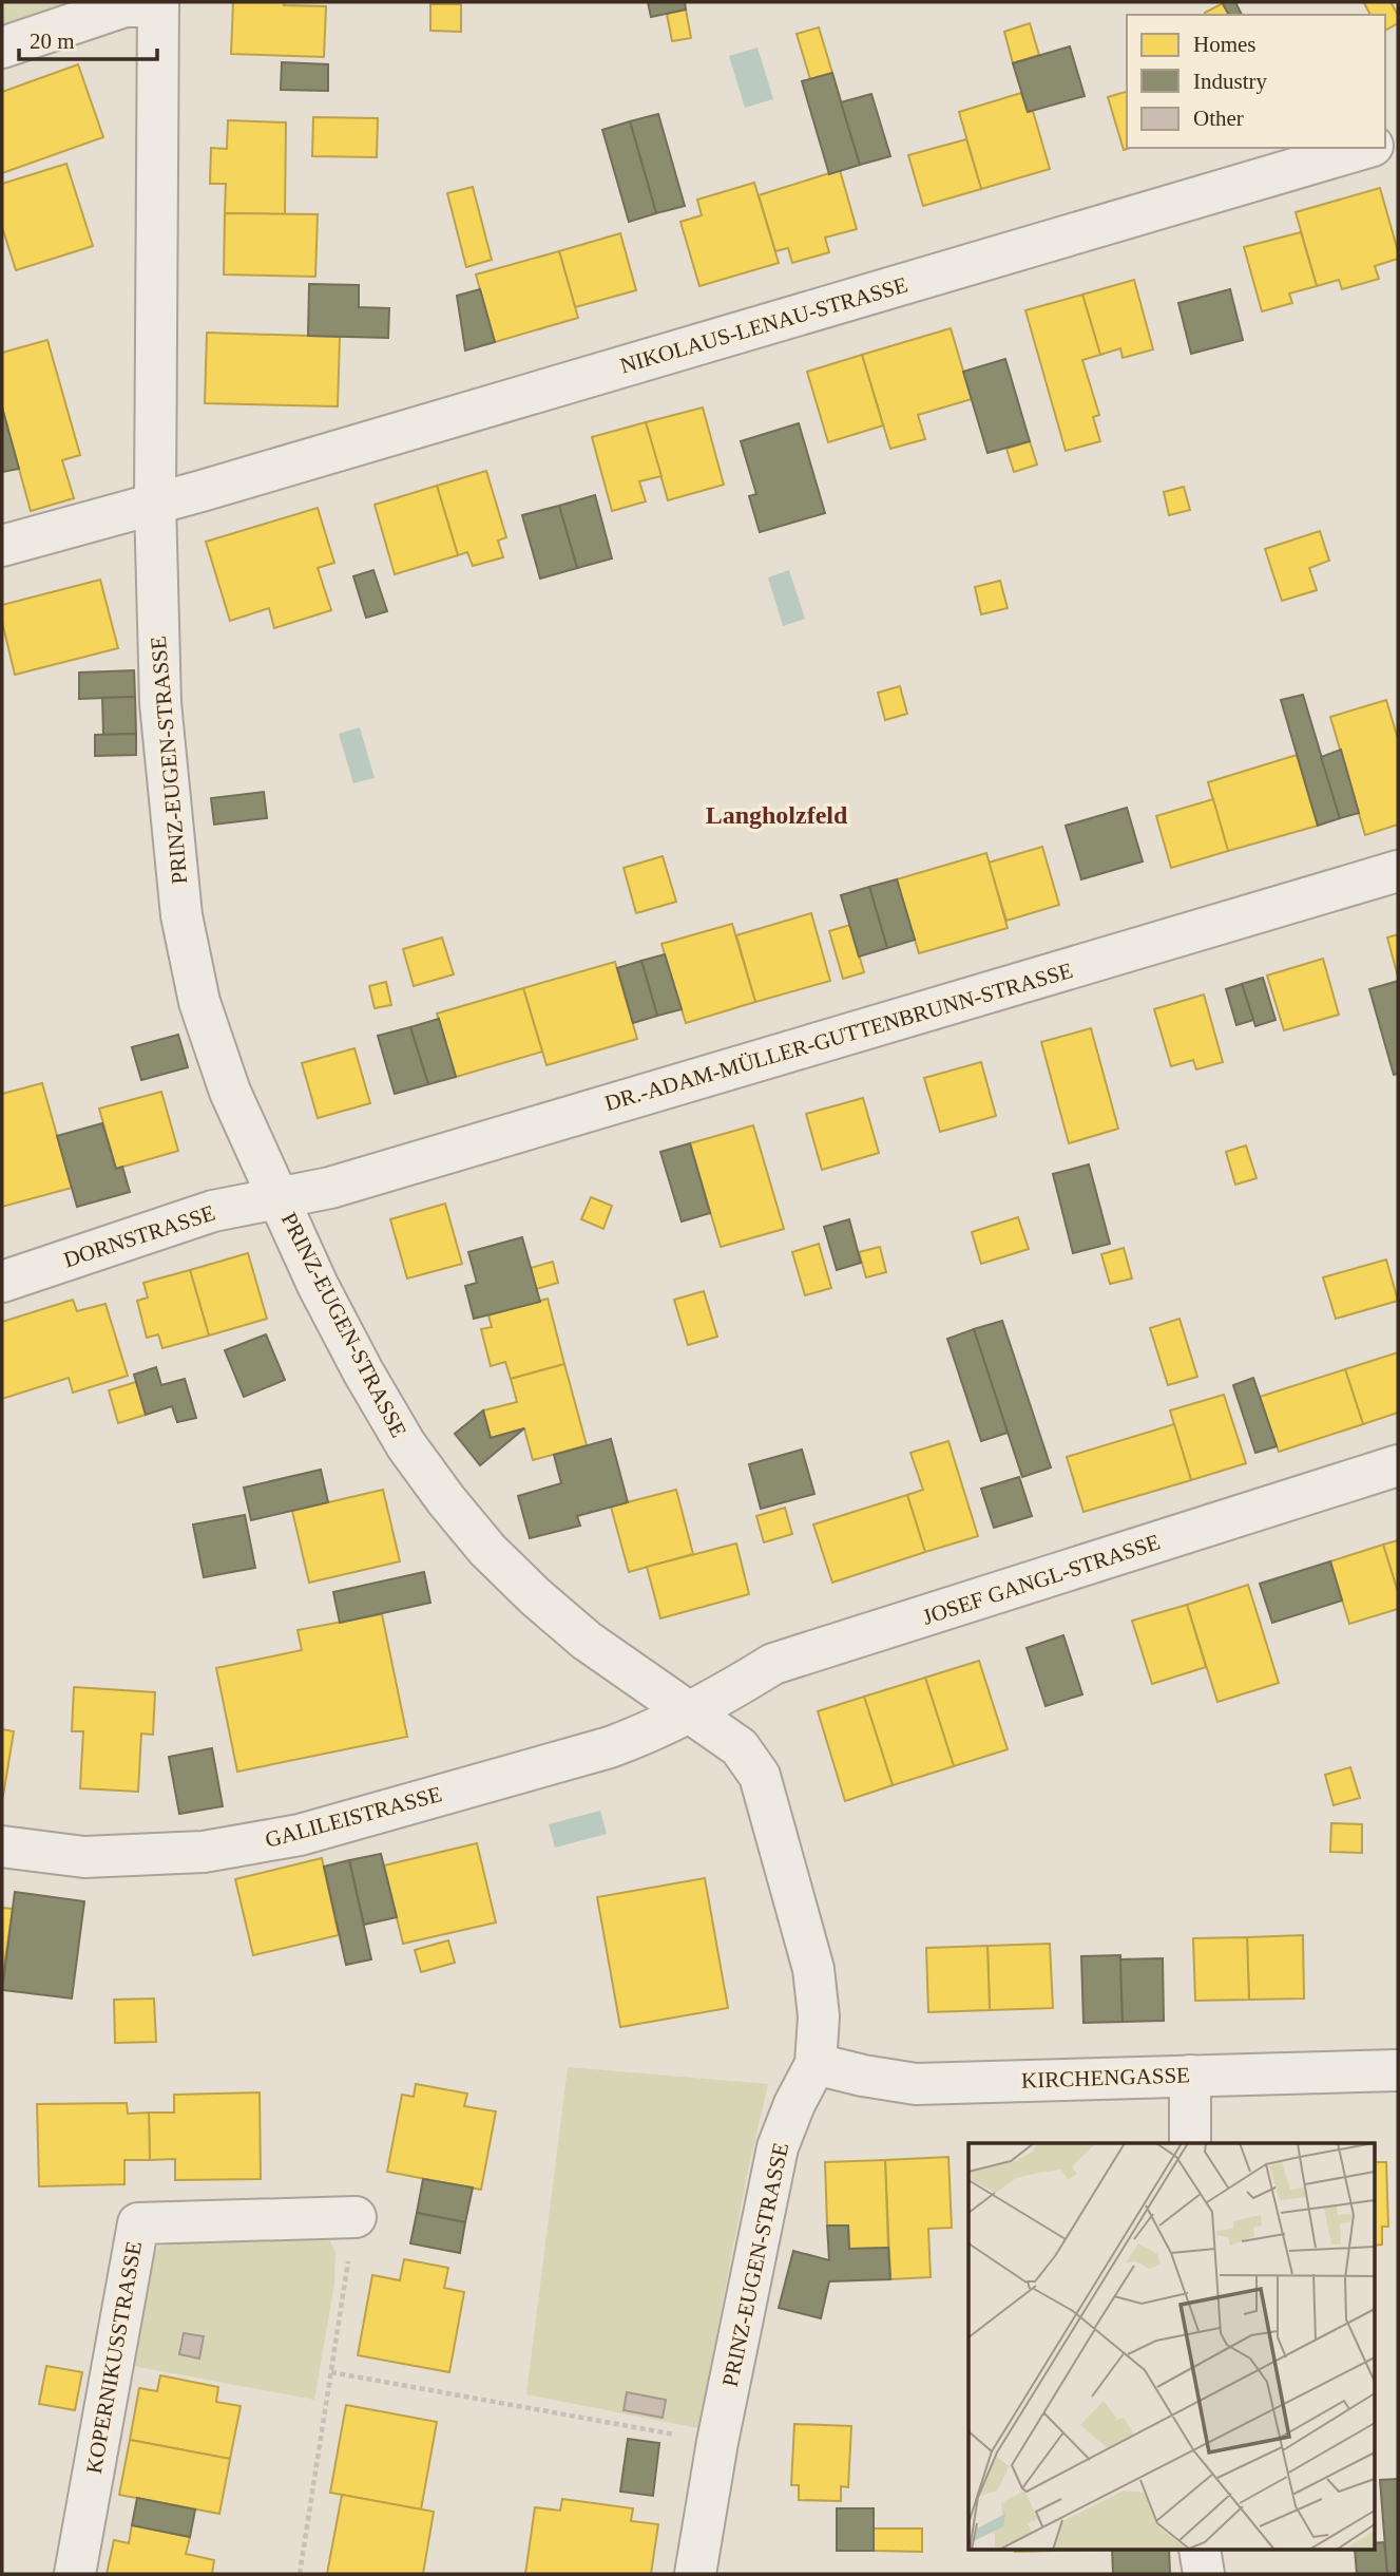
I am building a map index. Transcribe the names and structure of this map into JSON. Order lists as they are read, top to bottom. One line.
{"streets":{"street":["NIKOLAUS-LENAU-STRASSE","PRINZ-EUGEN-STRASSE","DR.-ADAM-MÜLLER-GUTTENBRUNN-STRASSE","DORNSTRASSE","JOSEF GANGL-STRASSE","GALILEISTRASSE","KIRCHENGASSE","KOPERNIKUSSTRASSE"]},"crossings":[["NIKOLAUS-LENAU-STRASSE","PRINZ-EUGEN-STRASSE"],["PRINZ-EUGEN-STRASSE","DR.-ADAM-MÜLLER-GUTTENBRUNN-STRASSE"],["PRINZ-EUGEN-STRASSE","DORNSTRASSE"],["PRINZ-EUGEN-STRASSE","JOSEF GANGL-STRASSE"],["PRINZ-EUGEN-STRASSE","GALILEISTRASSE"],["PRINZ-EUGEN-STRASSE","KIRCHENGASSE"],["DR.-ADAM-MÜLLER-GUTTENBRUNN-STRASSE","DORNSTRASSE"],["JOSEF GANGL-STRASSE","GALILEISTRASSE"]],"districts":["Langholzfeld"],"legend":["Homes","Industry","Other"],"scale_bar":"20 m"}
